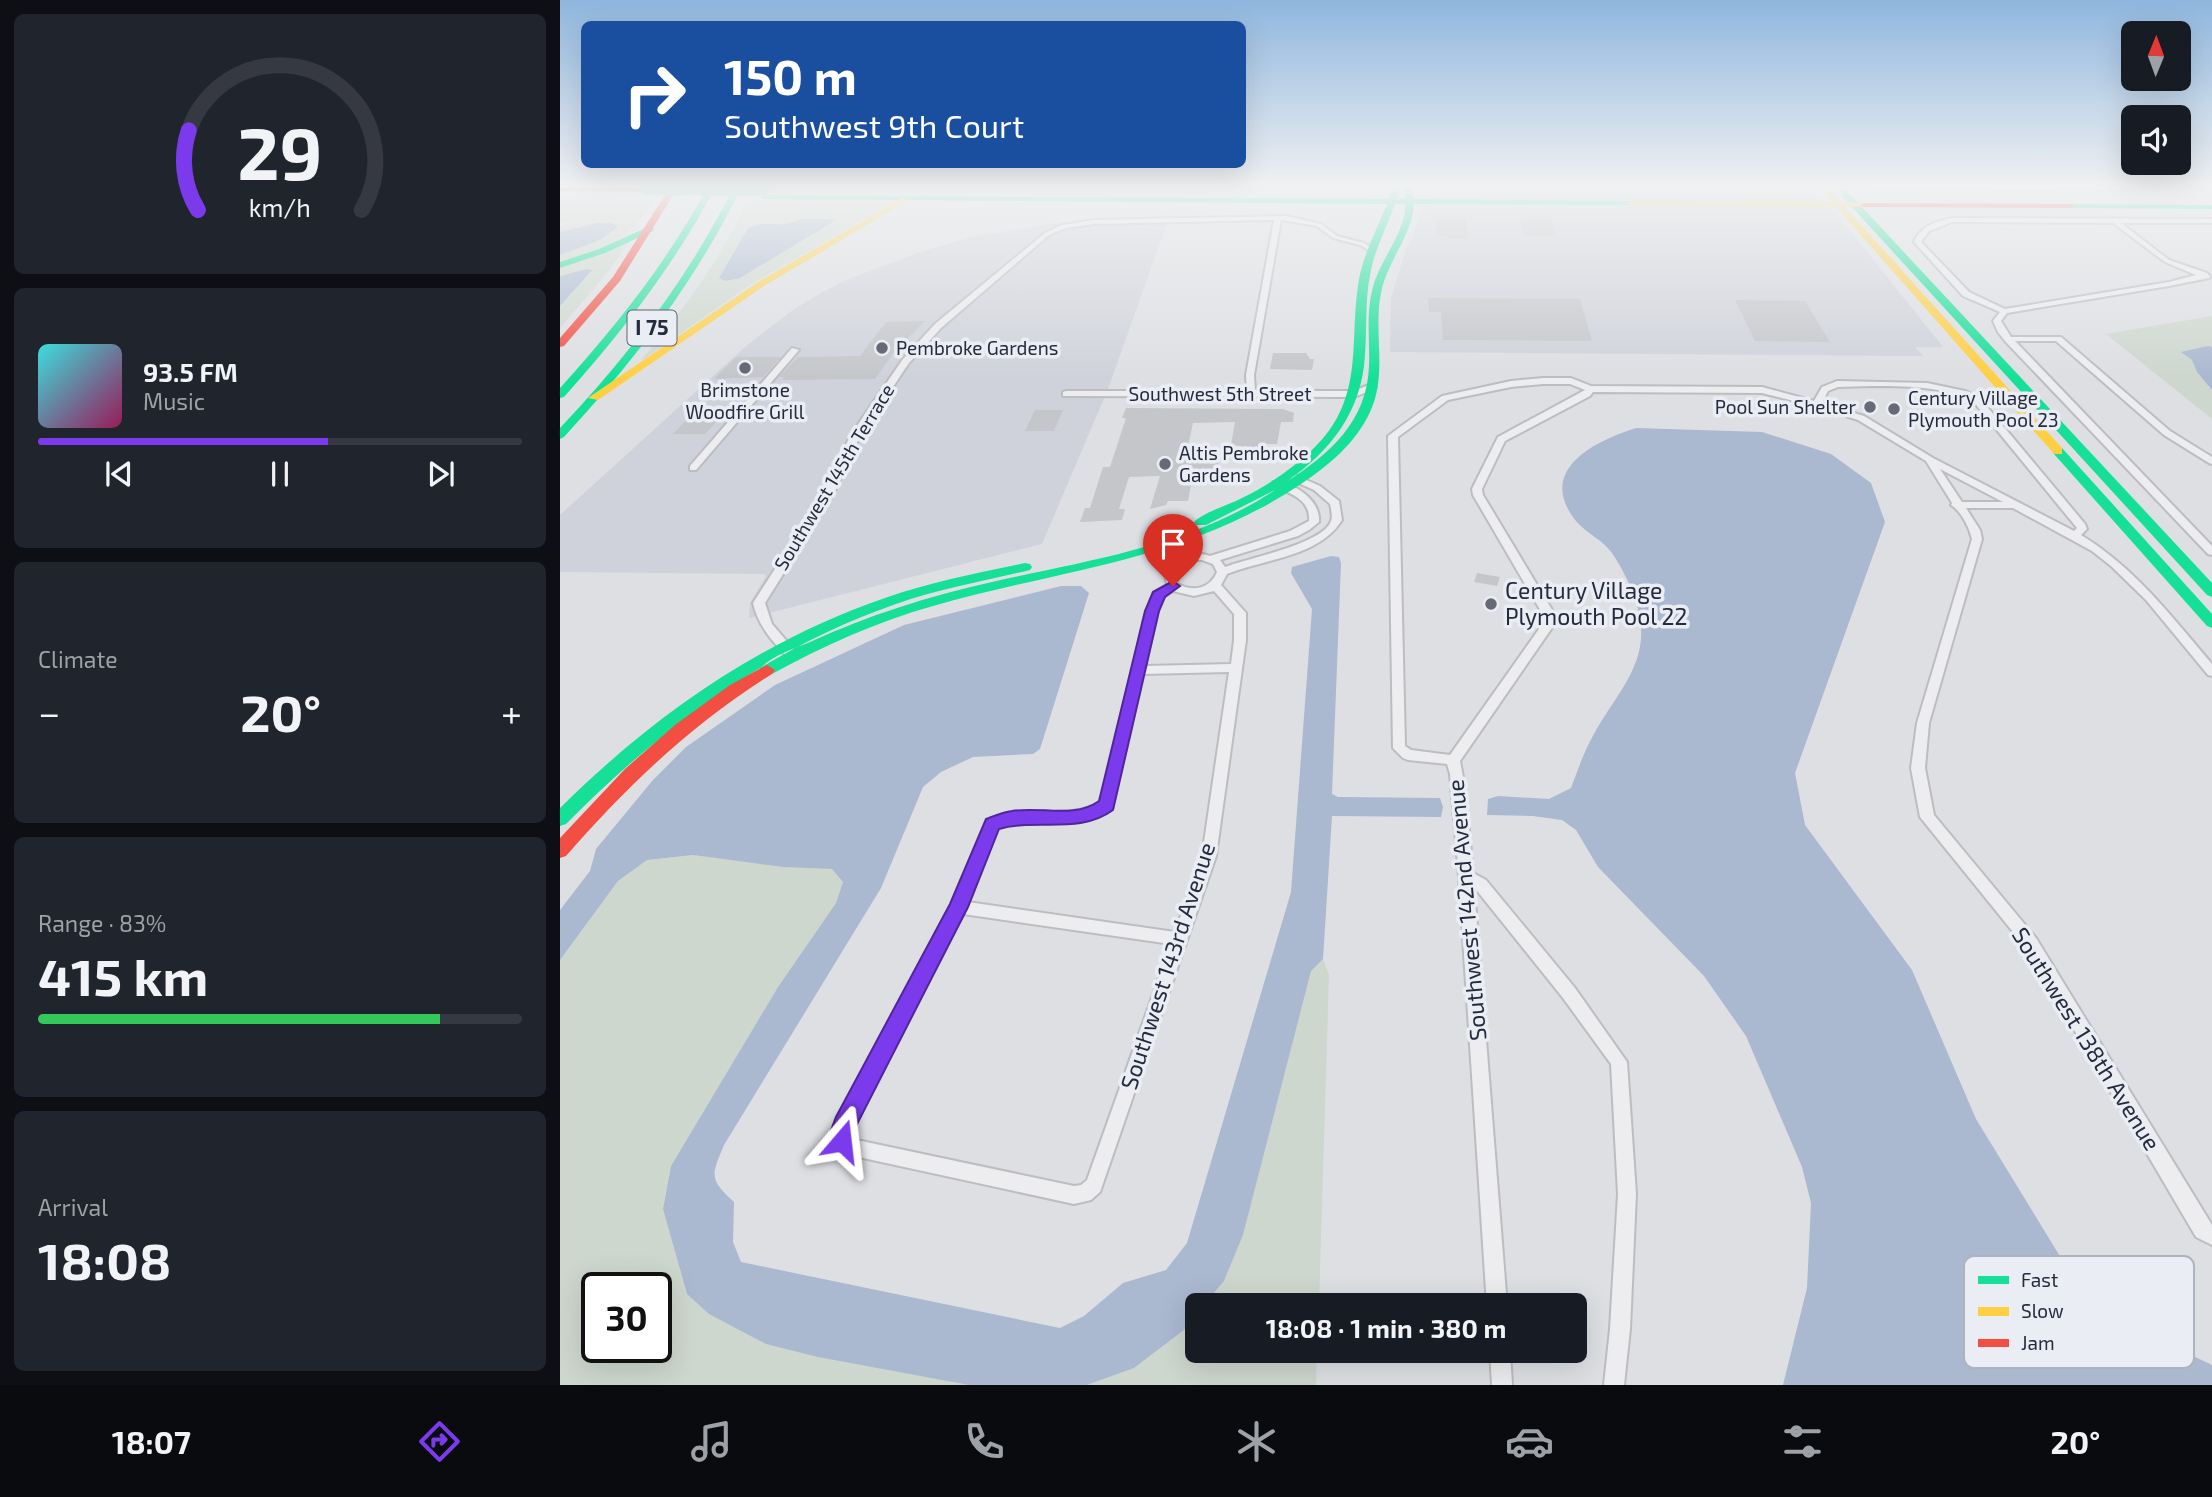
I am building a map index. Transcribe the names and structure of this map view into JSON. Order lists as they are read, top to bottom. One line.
{"streets":{"main road":["I 75"],"street":["Southwest 5th Street","Southwest 145th Terrace","Southwest 142nd Avenue","Southwest 143rd Avenue","Southwest 138th Avenue"]},"crossings":[["Southwest 142nd Avenue","Southwest 138th Avenue"]],"places":["Pembroke Gardens","Brimstone Woodfire Grill","Pool Sun Shelter","Century Village Plymouth Pool 23","Altis Pembroke Gardens","Century Village Plymouth Pool 22"],"legend":["Fast","Slow","Jam"],"north":"top","page":{"turn":["150 m","Southwest 9th Court"],"song":["93.5 FM","Music"],"tile":["Climate",["Range · 83%","415 km"],["Arrival","18:08"]],"heat":["−","20°","+"],"limit":"30","trip":"18:08 · 1 min · 380 m","tabs":["18:07","20°"],"gauge":["29","km/h"]}}
